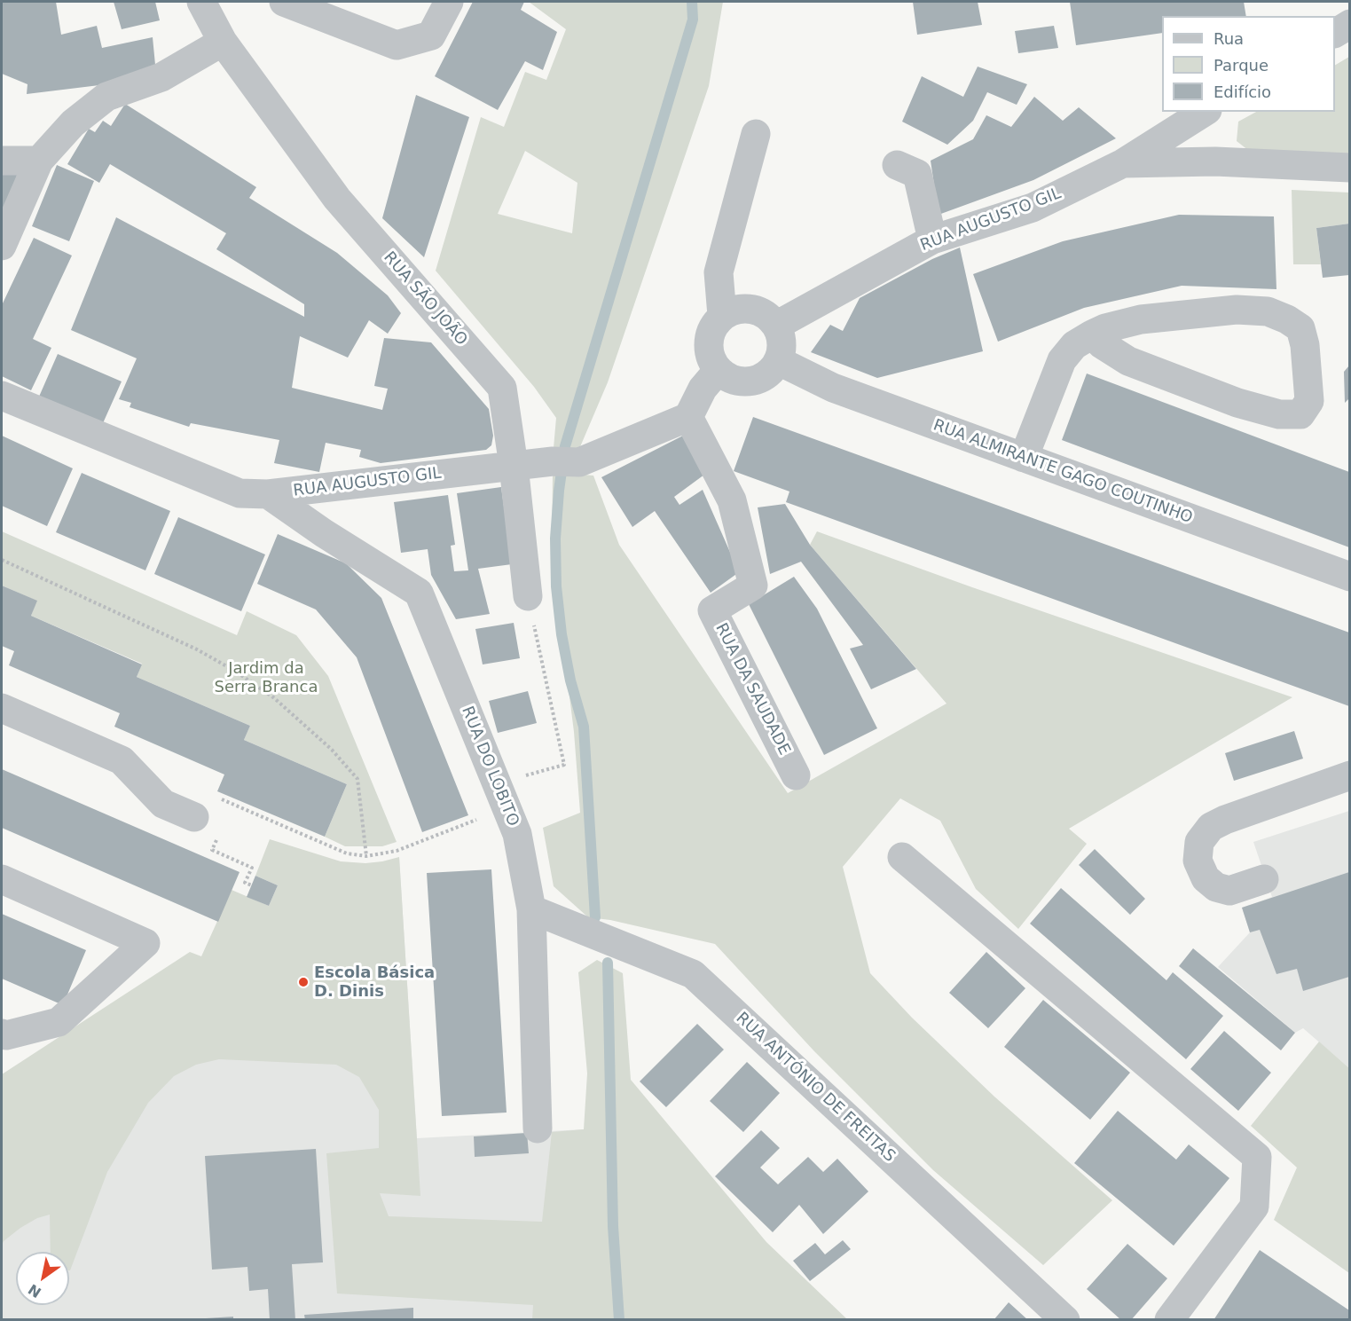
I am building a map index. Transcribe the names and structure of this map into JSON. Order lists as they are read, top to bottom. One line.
{"streets":{"street":["RUA AUGUSTO GIL","RUA SÃO JOÃO","RUA ALMIRANTE GAGO COUTINHO","RUA DA SAUDADE","RUA DO LOBITO","RUA ANTÓNIO DE FREITAS"]},"crossings":[["RUA AUGUSTO GIL","RUA SÃO JOÃO"],["RUA AUGUSTO GIL","RUA ALMIRANTE GAGO COUTINHO"],["RUA AUGUSTO GIL","RUA DA SAUDADE"],["RUA AUGUSTO GIL","RUA DO LOBITO"],["RUA DO LOBITO","RUA ANTÓNIO DE FREITAS"]],"parks":["Jardim da Serra Branca"],"places":["Escola Básica D. Dinis"],"legend":["Rua","Parque","Edifício"],"north":"bottom left"}
